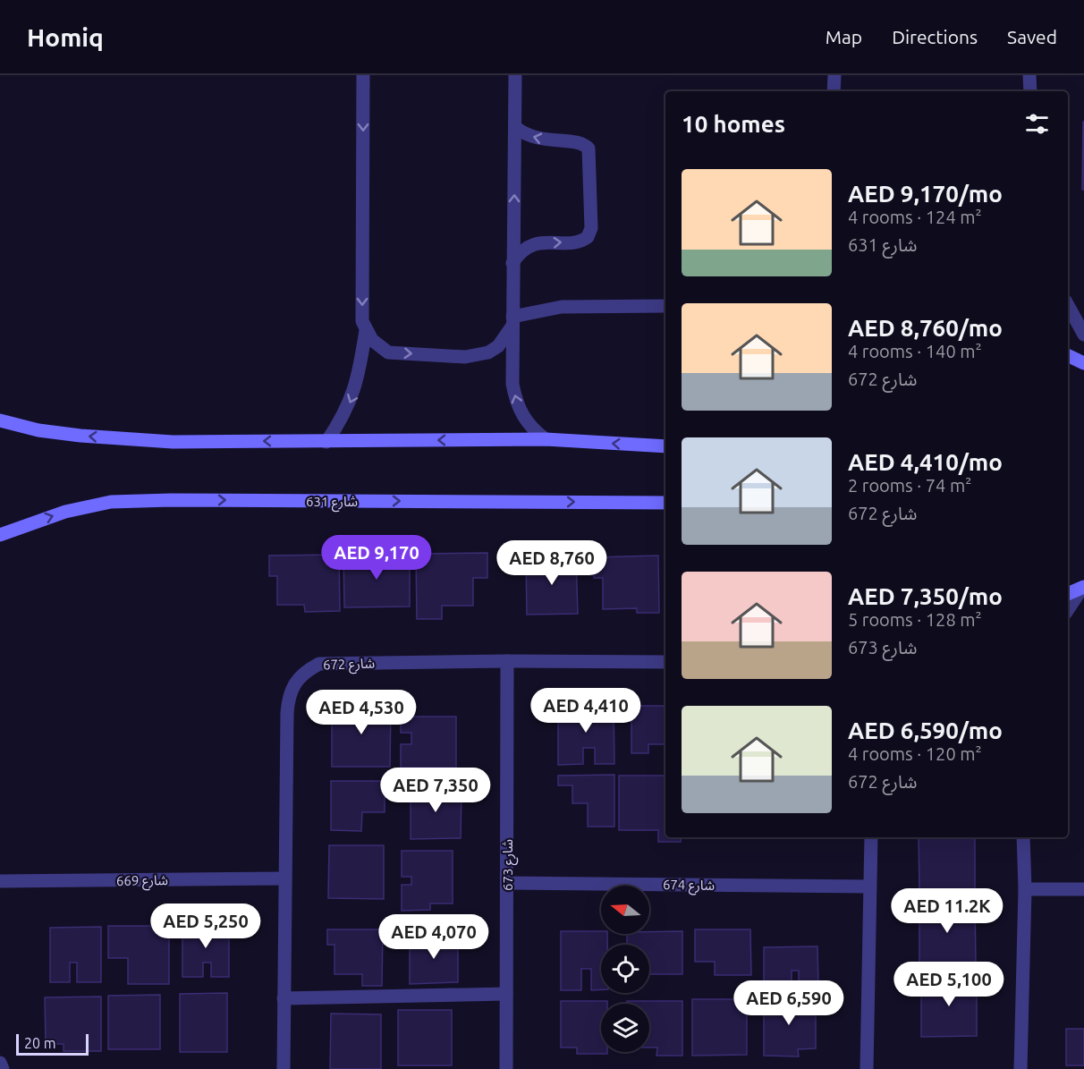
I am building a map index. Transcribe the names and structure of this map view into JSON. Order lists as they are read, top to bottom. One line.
{"streets":{"main road":["شارع 631"],"street":["شارع 672","شارع 673","شارع 669","شارع 674"]},"crossings":[["شارع 672","شارع 673"],["شارع 672","شارع 669"],["شارع 673","شارع 674"]],"scale_bar":"20 m","north":"left","page":{"header":"Homiq","nav":["Map","Directions","Saved"],"heading":"10 homes","list":[{"name":"AED 9,170/mo","note":"4 rooms · 124 m² · شارع 631"},{"name":"AED 8,760/mo","note":"4 rooms · 140 m² · شارع 672"},{"name":"AED 4,410/mo","note":"2 rooms · 74 m² · شارع 672"},{"name":"AED 7,350/mo","note":"5 rooms · 128 m² · شارع 673"},{"name":"AED 6,590/mo","note":"4 rooms · 120 m² · شارع 672"}],"price":["AED 9,170","AED 8,760","AED 4,410","AED 4,530","AED 7,350","AED 11.2K","AED 5,250","AED 4,070","AED 5,100","AED 6,590"],"scale":"20 m"}}
